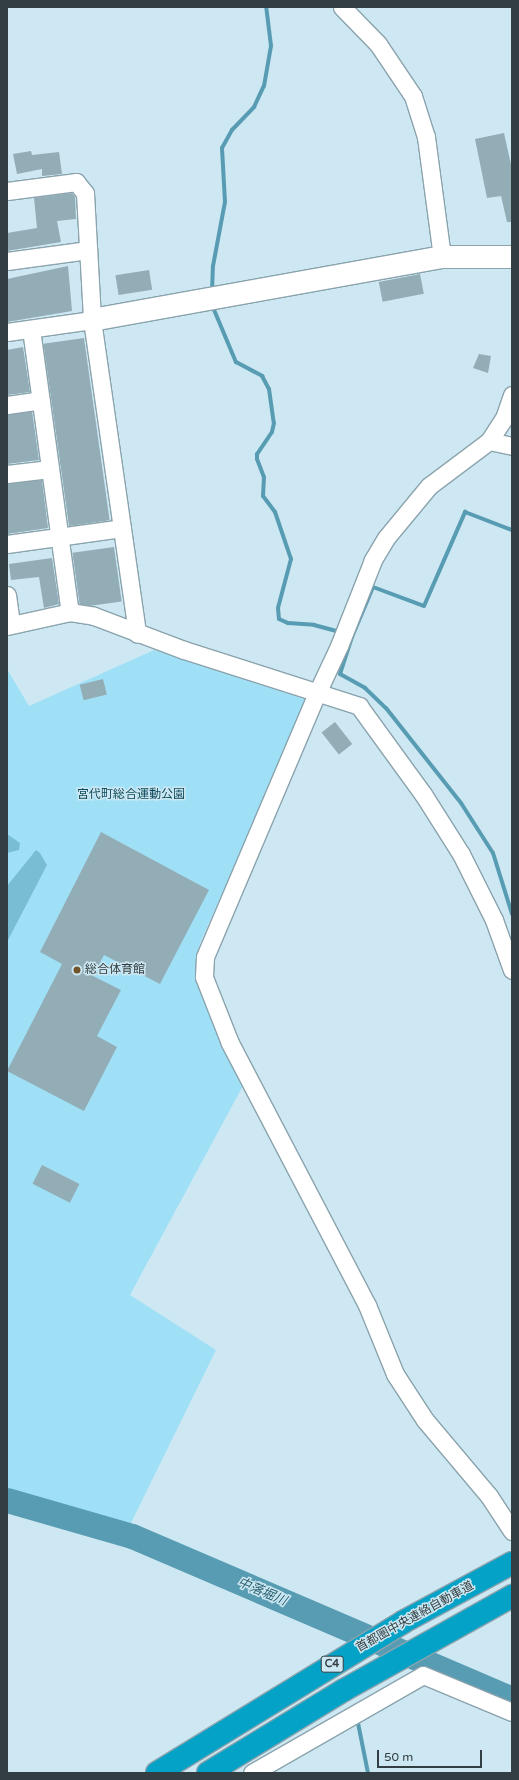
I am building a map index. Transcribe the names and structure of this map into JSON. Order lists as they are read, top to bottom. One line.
{"streets":{"highway":["首都圏中央連絡自動車道","C4"]},"water":["中落堀川"],"parks":["宮代町総合運動公園"],"places":["総合体育館"],"scale_bar":"50 m"}
